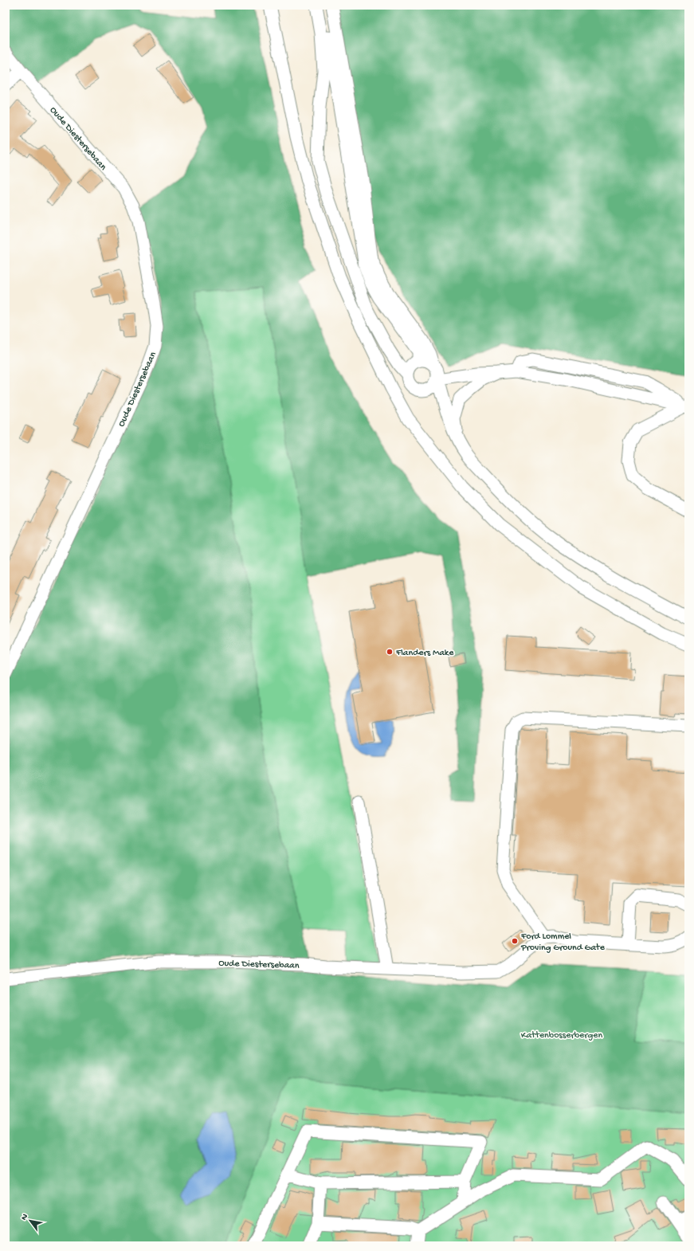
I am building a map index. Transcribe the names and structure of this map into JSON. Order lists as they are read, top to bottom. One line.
{"streets":{"street":["Oude Diestersebaan"]},"parks":["Kattenbosserbergen"],"places":["Flanders Make","Ford Lommel Proving Ground Gate"],"north":"top left"}
